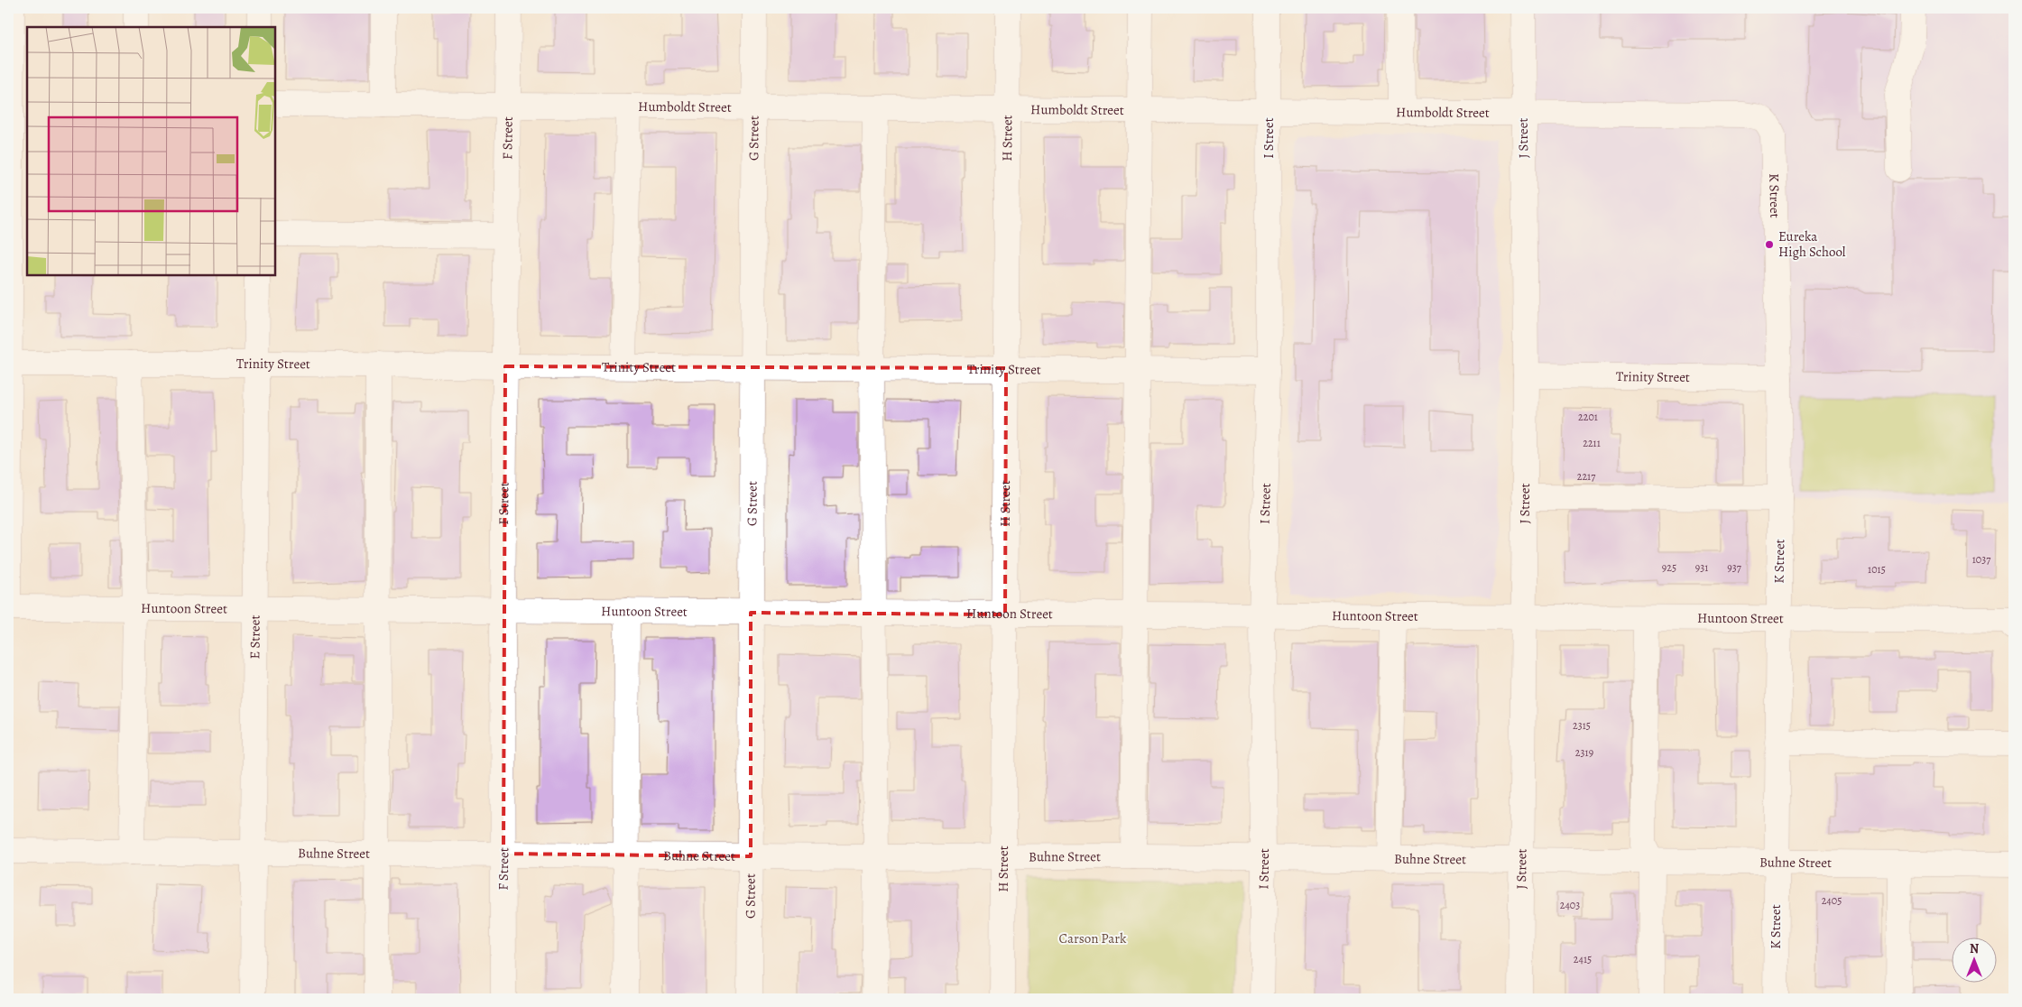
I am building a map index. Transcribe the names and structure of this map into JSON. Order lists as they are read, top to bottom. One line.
{"streets":{"street":["Humboldt Street","F Street","G Street","H Street","I Street","J Street","K Street","Trinity Street","Huntoon Street","E Street","Buhne Street"]},"crossings":[["Humboldt Street","F Street"],["Humboldt Street","G Street"],["Humboldt Street","H Street"],["Humboldt Street","I Street"],["Humboldt Street","J Street"],["Humboldt Street","K Street"],["F Street","Trinity Street"],["F Street","Huntoon Street"],["F Street","Buhne Street"],["G Street","Trinity Street"],["G Street","Huntoon Street"],["G Street","Buhne Street"],["H Street","Trinity Street"],["H Street","Huntoon Street"],["H Street","Buhne Street"],["I Street","Trinity Street"],["I Street","Huntoon Street"],["I Street","Buhne Street"],["J Street","Trinity Street"],["J Street","Huntoon Street"],["J Street","Buhne Street"],["K Street","Trinity Street"],["K Street","Huntoon Street"],["K Street","Buhne Street"],["Trinity Street","E Street"],["Huntoon Street","E Street"],["E Street","Buhne Street"]],"parks":["Carson Park"],"places":["Eureka High School"],"house_numbers":["2201","2211","2217","1037","925","931","937","1015","2315","2319","2405","2403","2415"],"north":"top"}
